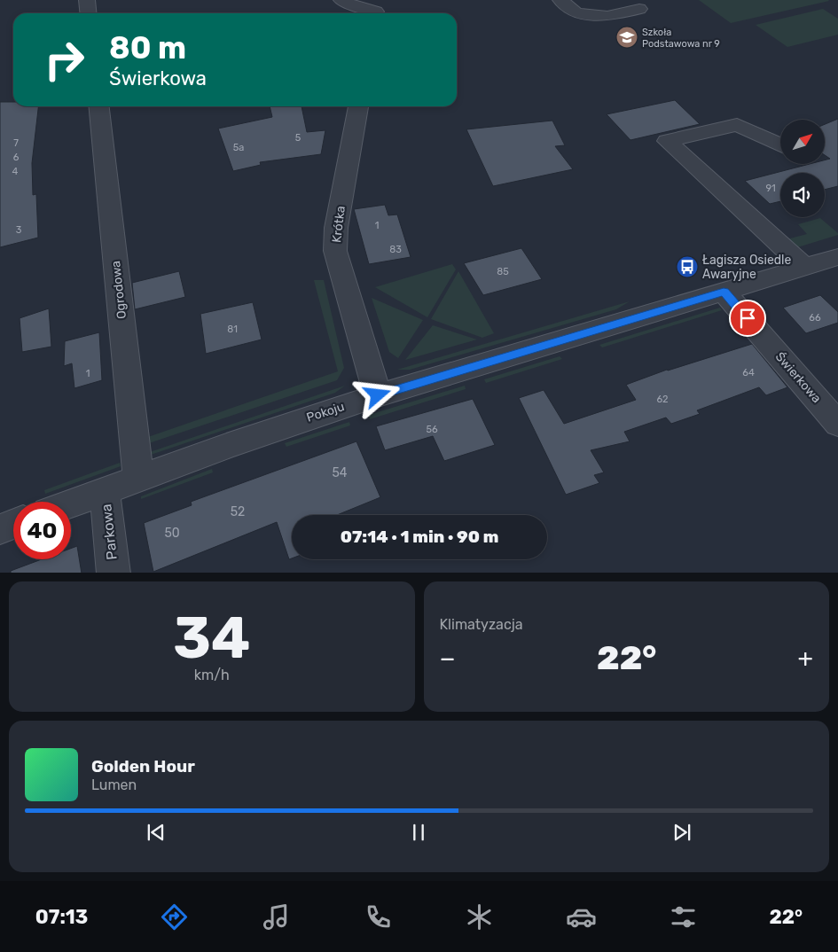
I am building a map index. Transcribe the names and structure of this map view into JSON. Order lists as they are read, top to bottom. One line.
{"streets":{"street":["Krótka","Ogrodowa","Świerkowa","Pokoju","Parkowa"]},"crossings":[["Krótka","Pokoju"],["Ogrodowa","Pokoju"],["Świerkowa","Pokoju"],["Pokoju","Parkowa"]],"places":{"school or university":["Szkoła Podstawowa nr 9"],"bus stop":["Łagisza Osiedle Awaryjne"]},"house_numbers":["5","7","5a","6","4","91","1","3","83","85","66","81","64","1","62","56","54","52","50"],"north":"top right","page":{"turn":["80 m","Świerkowa"],"limit":"40","trip":"07:14 · 1 min · 90 m","tile":[["34","km/h"],"Klimatyzacja"],"heat":["−","22°","+"],"song":["Golden Hour","Lumen"],"tabs":["07:13","22°"]}}
